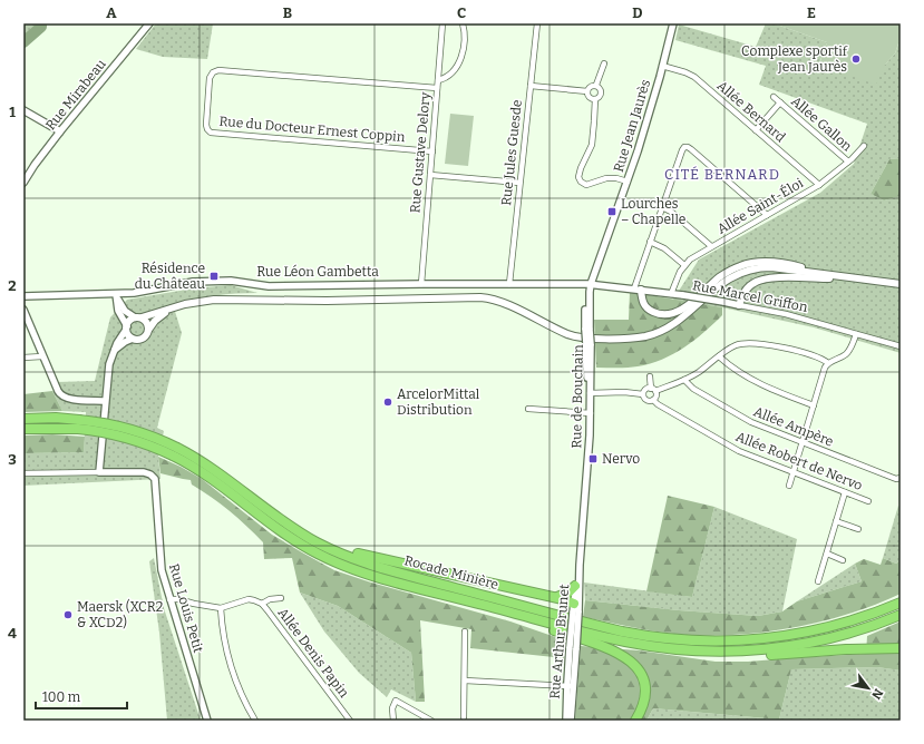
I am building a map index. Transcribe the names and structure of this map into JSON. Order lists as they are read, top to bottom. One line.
{"streets":{"highway":["Rocade Minière"],"street":["Rue Mirabeau","Allée Bernard","Allée Gallon","Rue Jean Jaurès","Rue du Docteur Ernest Coppin","Rue Gustave Delory","Rue Jules Guesde","Allée Saint-Éloi","Rue Léon Gambetta","Rue Marcel Griffon","Rue de Bouchain","Allée Ampère","Allée Robert de Nervo","Rue Louis Petit","Rue Arthur Brunet","Allée Denis Papin"]},"crossings":[["Allée Bernard","Allée Gallon"],["Allée Bernard","Rue Jean Jaurès"],["Allée Bernard","Allée Saint-Éloi"],["Allée Gallon","Allée Saint-Éloi"],["Rue Jean Jaurès","Rue Léon Gambetta"],["Rue Jean Jaurès","Rue Marcel Griffon"],["Rue Jean Jaurès","Rue de Bouchain"],["Rue du Docteur Ernest Coppin","Rue Gustave Delory"],["Rue Gustave Delory","Rue Léon Gambetta"],["Rue Jules Guesde","Rue Léon Gambetta"],["Allée Saint-Éloi","Rue Marcel Griffon"],["Rue Léon Gambetta","Rue Marcel Griffon"],["Rue Léon Gambetta","Rue de Bouchain"],["Rue Marcel Griffon","Rue de Bouchain"],["Rue de Bouchain","Rue Arthur Brunet"]],"districts":["CITÉ BERNARD"],"places":{"other":["Complexe sportif Jean Jaurès","ArcelorMittal Distribution","Maersk (XCR2 & XCD2)"],"transit":["Lourches – Chapelle","Résidence du Château","Nervo"]},"scale_bar":"100 m","north":"bottom right","grid":{"columns":["A","B","C","D","E"],"rows":["1","2","3","4"]}}
